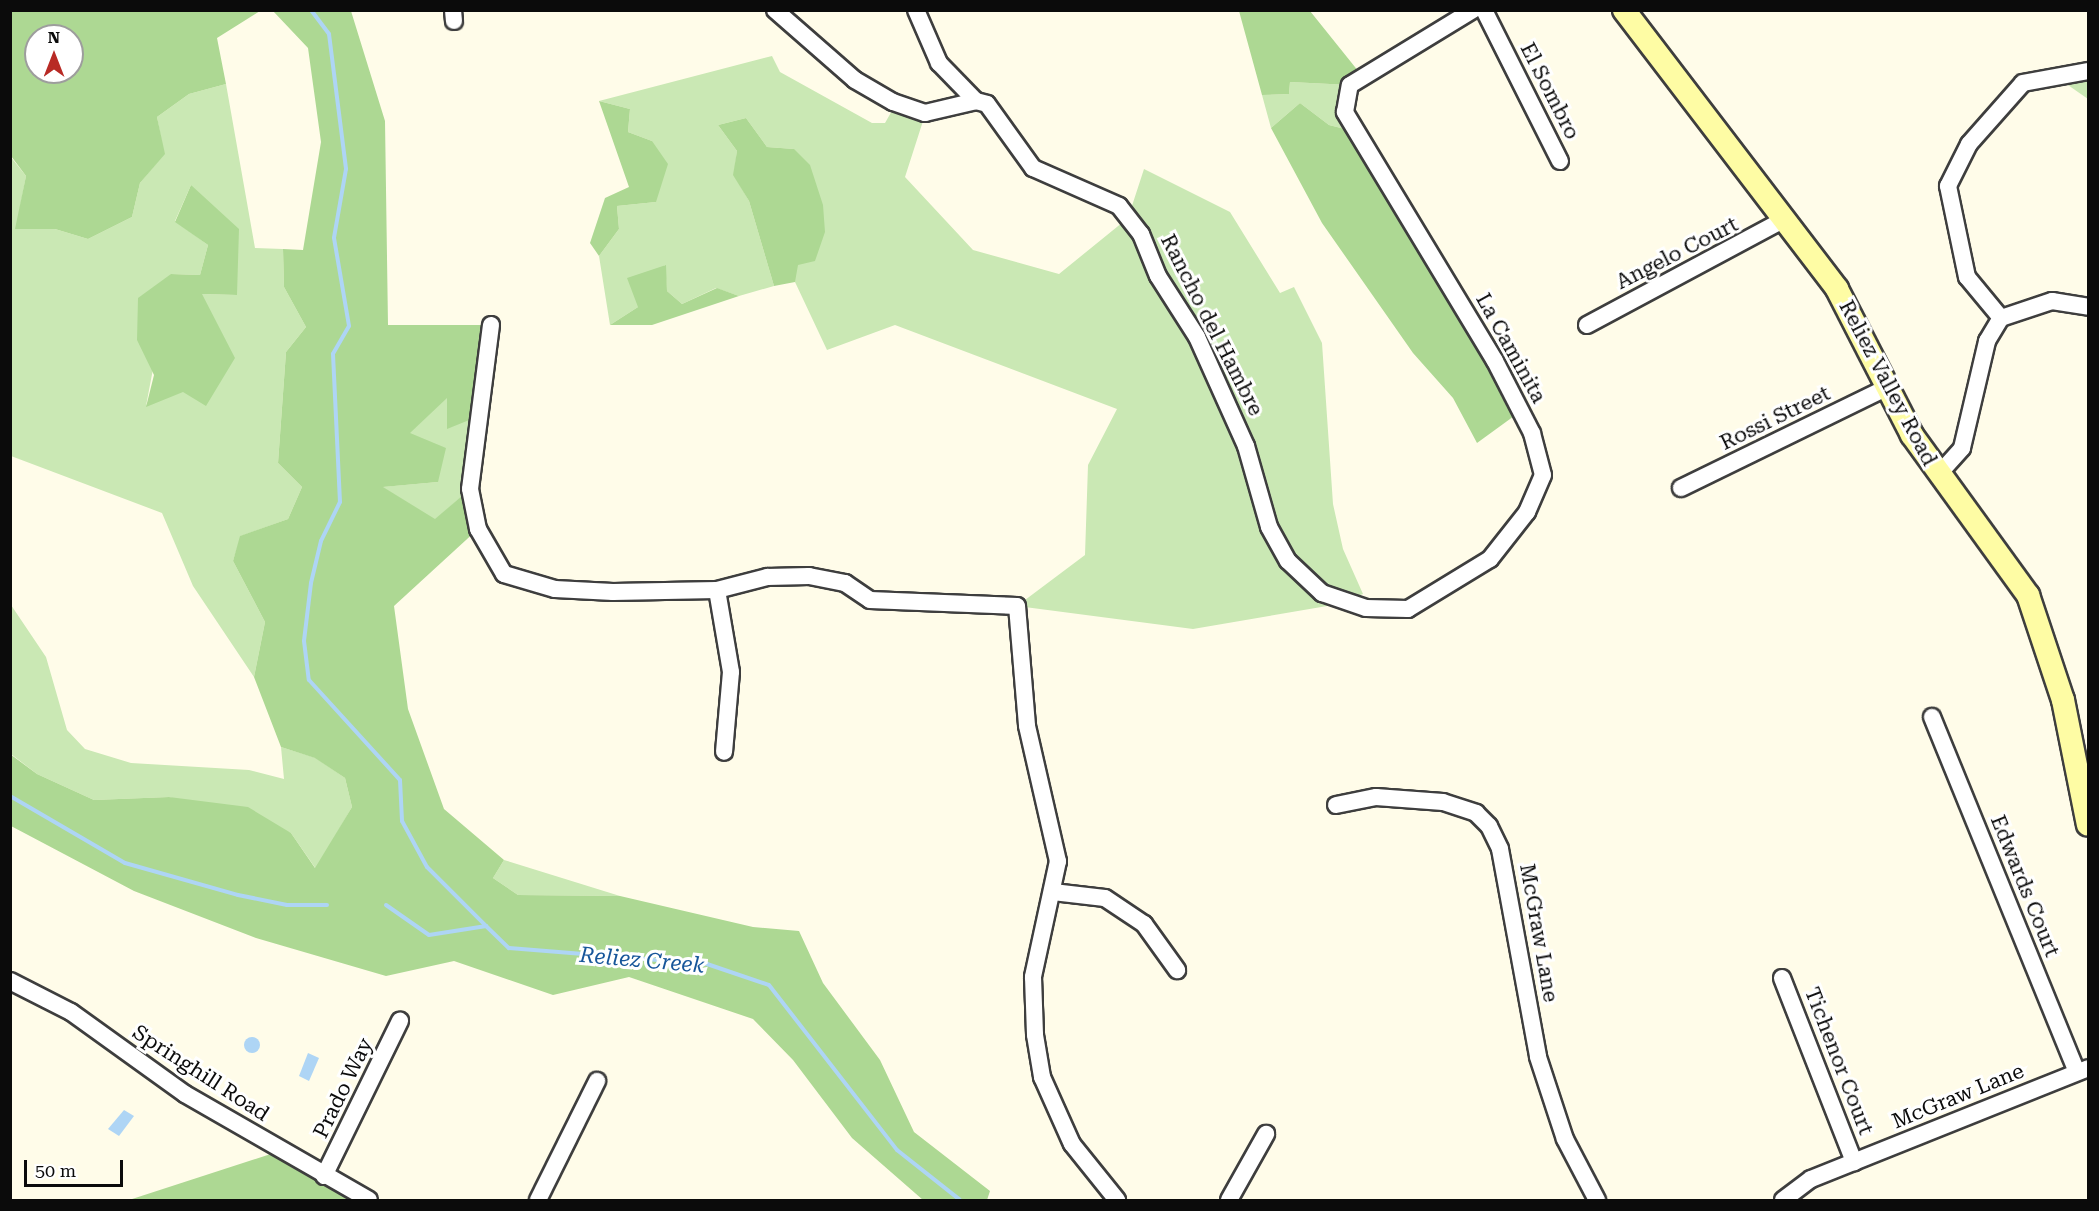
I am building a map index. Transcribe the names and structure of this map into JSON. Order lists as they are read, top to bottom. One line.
{"streets":{"main road":["Reliez Valley Road"],"street":["El Sombro","Angelo Court","Rancho del Hambre","La Caminita","Rossi Street","Edwards Court","McGraw Lane","Tichenor Court","Springhill Road","Prado Way"]},"crossings":[["Angelo Court","Reliez Valley Road"],["Rancho del Hambre","La Caminita"],["Reliez Valley Road","Rossi Street"],["Edwards Court","McGraw Lane"],["McGraw Lane","Tichenor Court"],["Springhill Road","Prado Way"]],"water":["Reliez Creek"],"scale_bar":"50 m","north":"top"}
